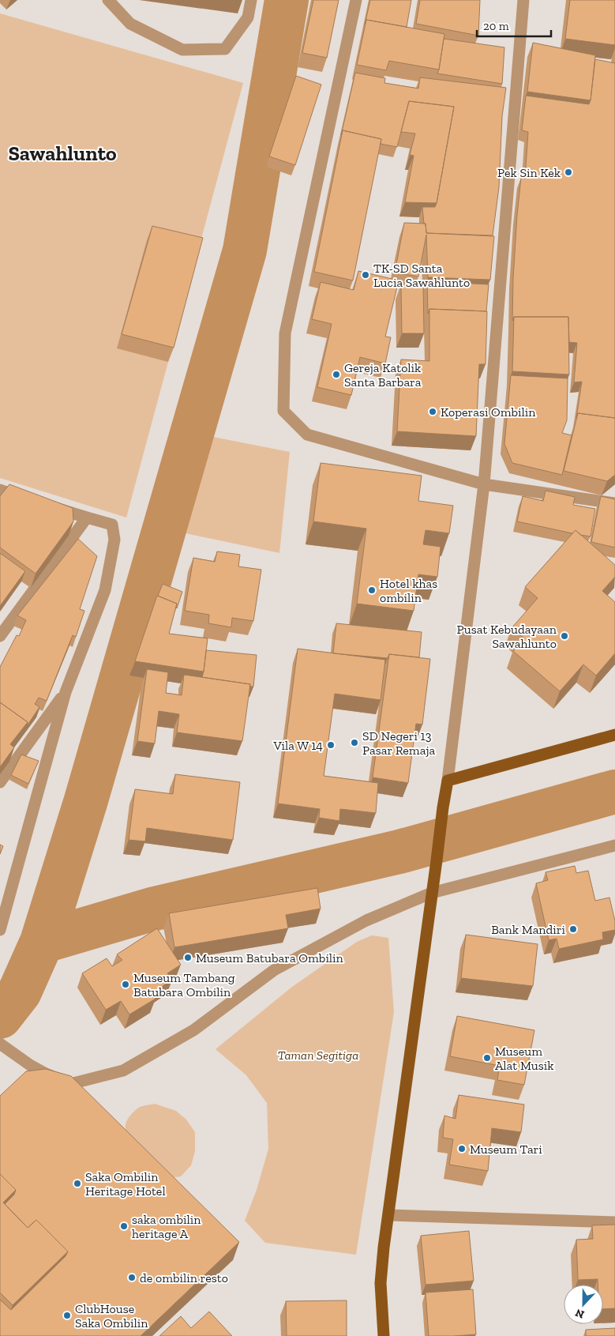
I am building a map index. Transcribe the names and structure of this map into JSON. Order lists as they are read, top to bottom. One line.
{"districts":["Sawahlunto"],"parks":["Taman Segitiga"],"places":["Pek Sin Kek","TK-SD Santa Lucia Sawahlunto","Gereja Katolik Santa Barbara","Koperasi Ombilin","Hotel khas ombilin","Pusat Kebudayaan Sawahlunto","SD Negeri 13 Pasar Remaja","Vila W 14","Bank Mandiri","Museum Batubara Ombilin","Museum Tambang Batubara Ombilin","Museum Alat Musik","Museum Tari","Saka Ombilin Heritage Hotel","saka ombilin heritage A","de ombilin resto","ClubHouse Saka Ombilin"],"scale_bar":"20 m","north":"bottom"}
